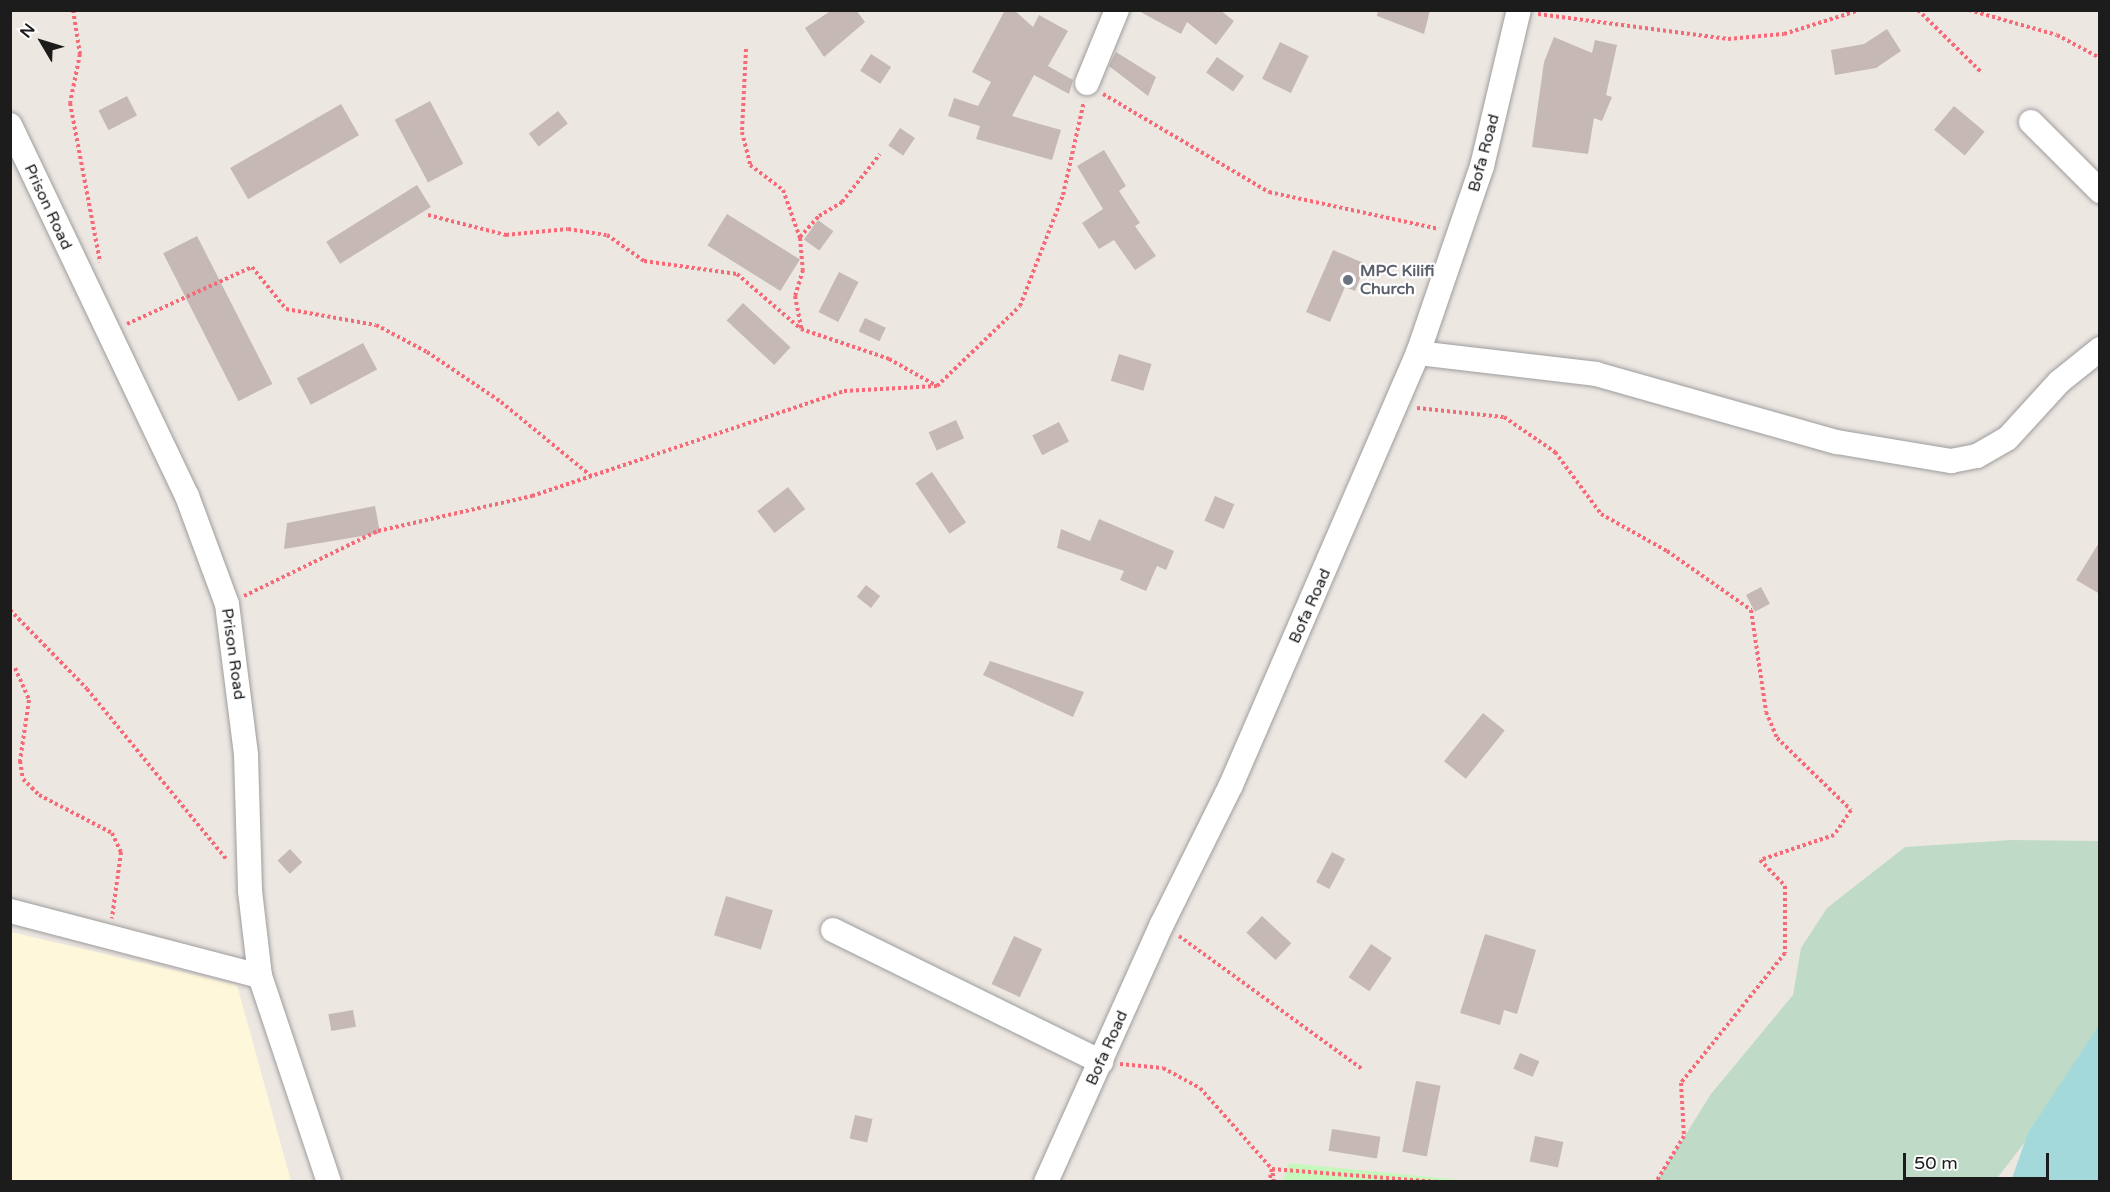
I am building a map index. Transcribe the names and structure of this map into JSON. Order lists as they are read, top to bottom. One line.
{"streets":{"street":["Bofa Road","Prison Road"]},"places":["MPC Kilifi Church"],"scale_bar":"50 m","north":"top left"}
